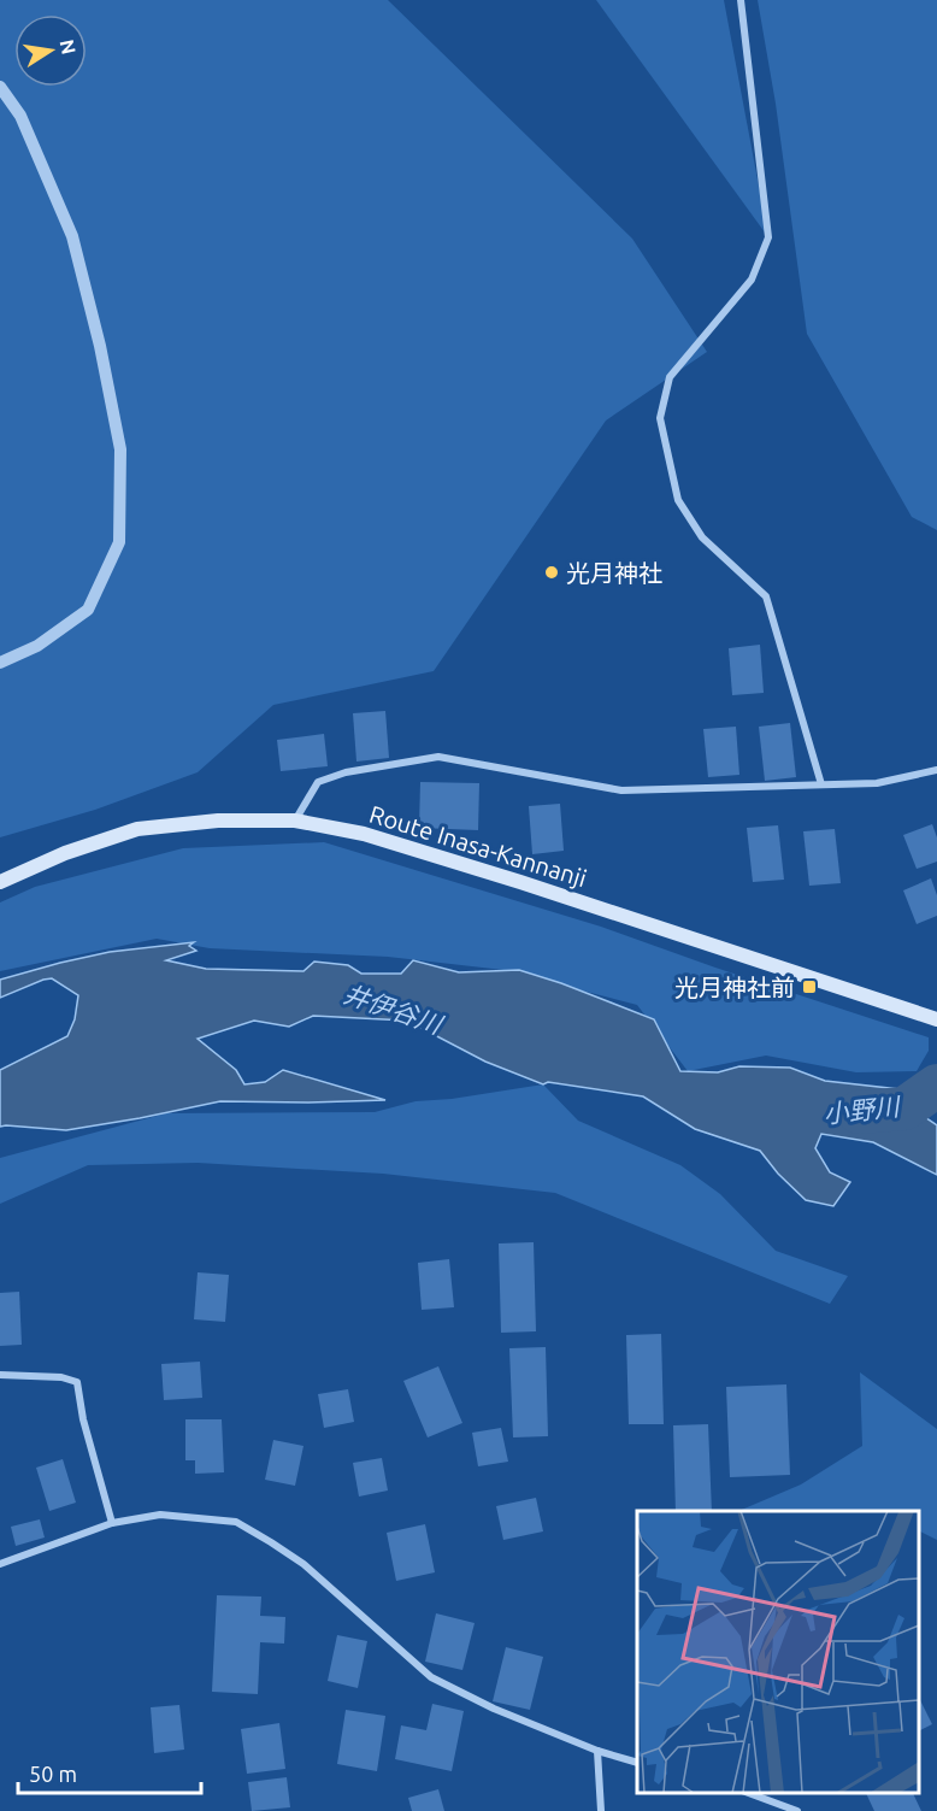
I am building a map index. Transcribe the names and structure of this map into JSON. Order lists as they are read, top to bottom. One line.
{"streets":{"main road":["Route Inasa-Kannanji"]},"water":["井伊谷川","小野川"],"places":{"other":["光月神社"],"transit":["光月神社前"]},"scale_bar":"50 m","north":"right"}
